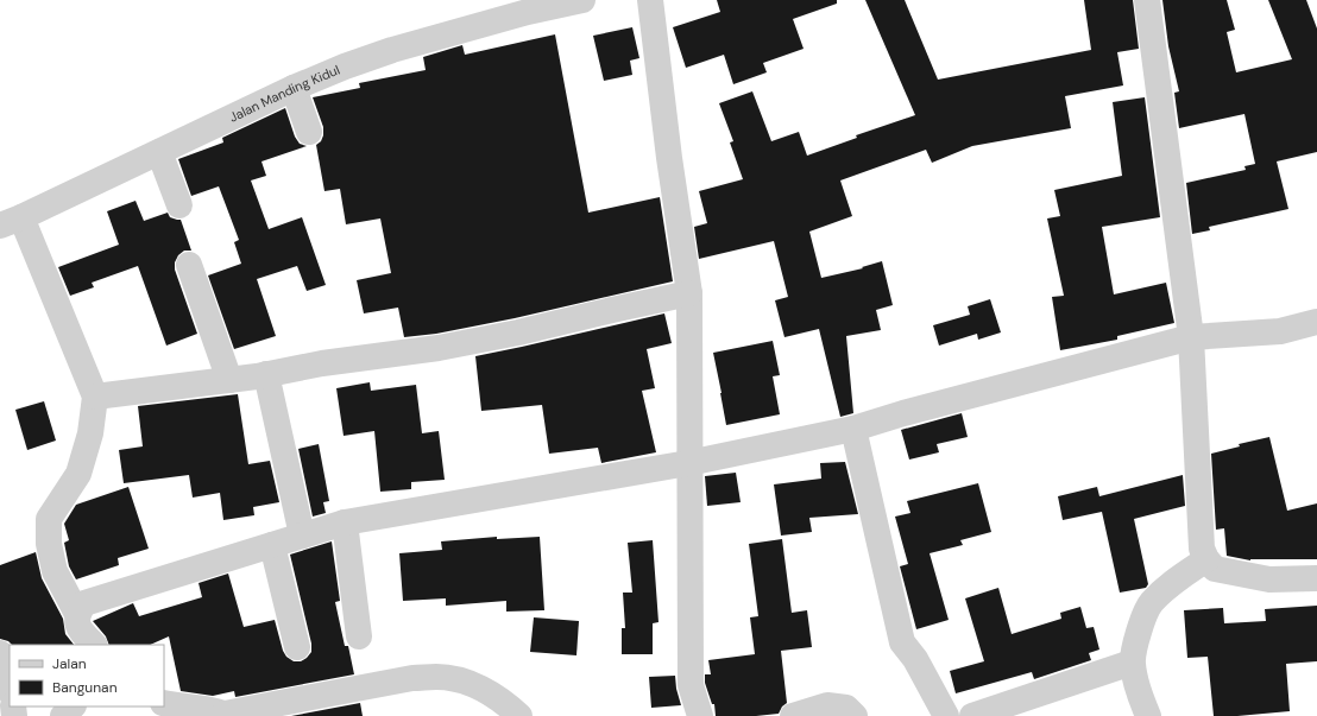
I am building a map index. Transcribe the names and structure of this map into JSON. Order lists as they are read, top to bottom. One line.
{"streets":{"street":["Jalan Manding Kidul"]},"legend":["Jalan","Bangunan"]}
